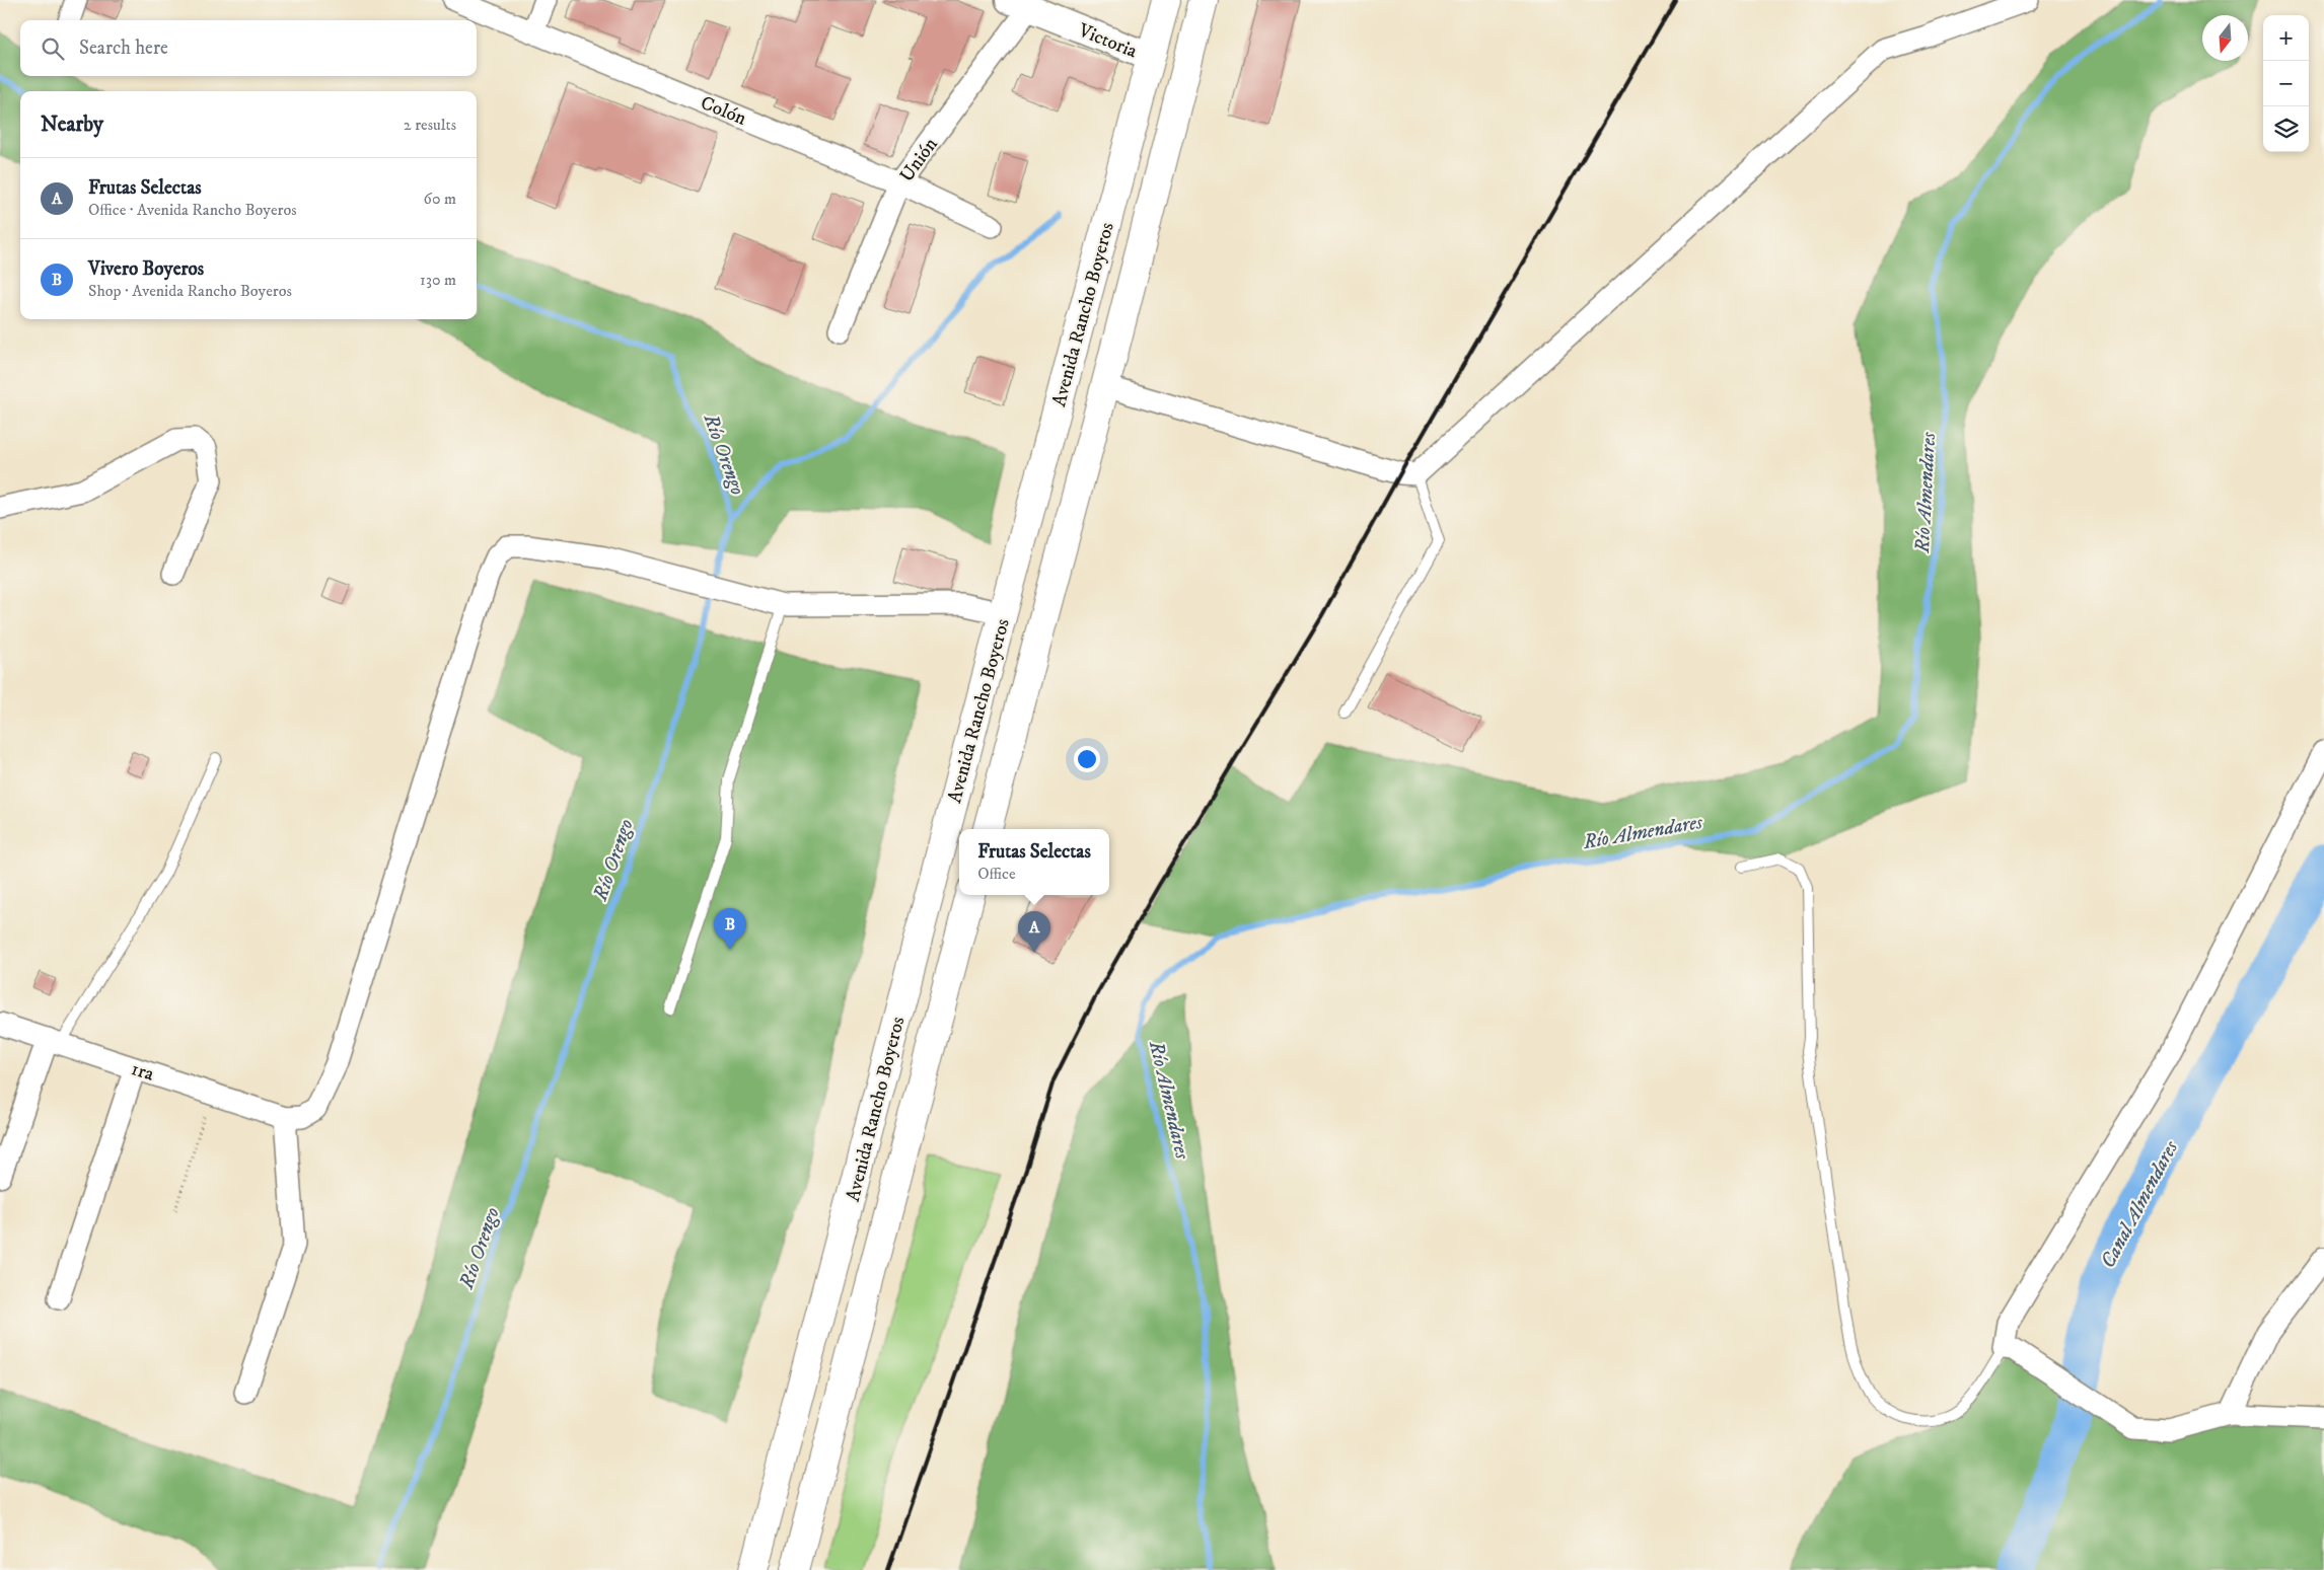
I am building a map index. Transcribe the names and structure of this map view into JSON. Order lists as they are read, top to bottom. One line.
{"streets":{"highway":["Avenida Rancho Boyeros"],"street":["Victoria","Colón","Unión","1ra"]},"crossings":[["Victoria","Unión"],["Victoria","Avenida Rancho Boyeros"],["Colón","Unión"]],"water":["Río Orengo","Río Almendares","Canal Almendares"],"north":"bottom","page":{"map_buttons":["+","−"],"search":"Search here","heading":["Nearby","2 results"],"list":[{"mark":"A","name":"Frutas Selectas","note":"Office · Avenida Rancho Boyeros","value":"60 m"},{"mark":"B","name":"Vivero Boyeros","note":"Shop · Avenida Rancho Boyeros","value":"130 m"}],"popup":["Frutas Selectas","Office"],"pins":["B","A"]}}
